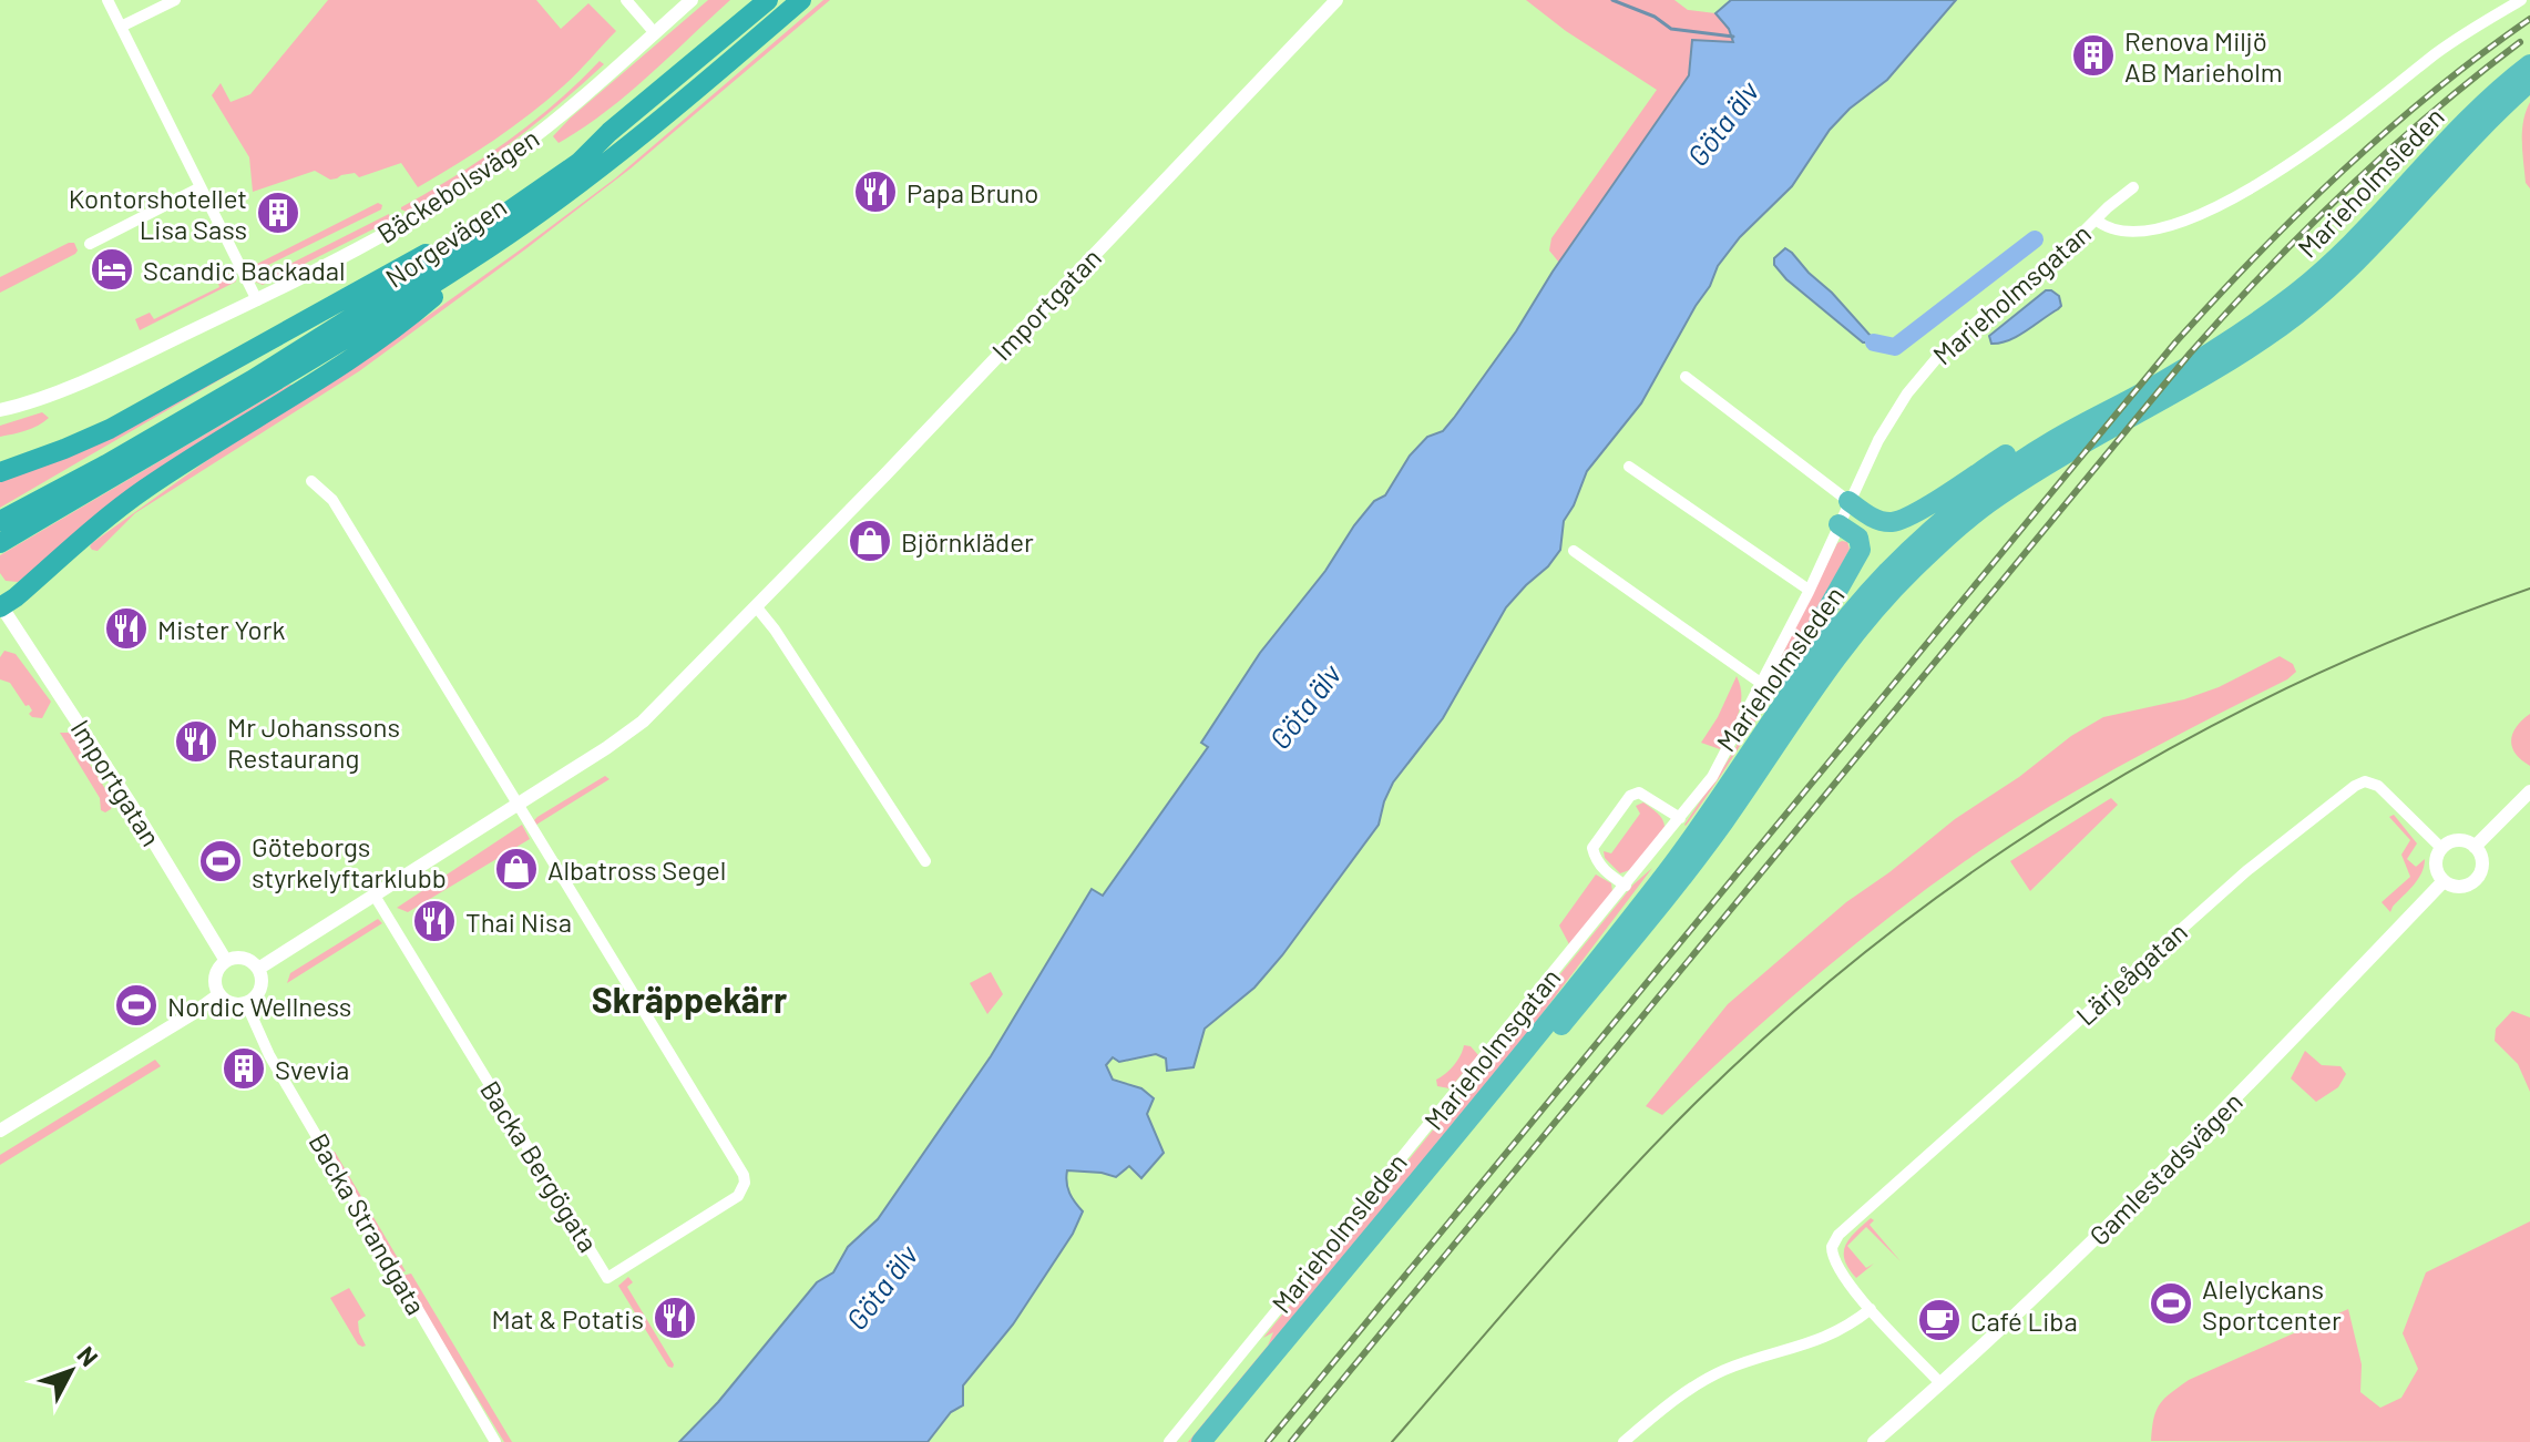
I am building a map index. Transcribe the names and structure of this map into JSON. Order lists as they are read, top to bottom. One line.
{"streets":{"highway":["Marieholmsleden","Norgevägen"],"street":["Bäckebolsvägen","Marieholmsgatan","Importgatan","Lärjeågatan","Backa Bergögata","Gamlestadsvägen","Backa Strandgata"]},"crossings":[["Importgatan","Backa Bergögata"],["Importgatan","Backa Strandgata"],["Lärjeågatan","Gamlestadsvägen"]],"districts":["Skräppekärr"],"water":["Göta älv"],"places":{"building":["Renova Miljö AB Marieholm","Kontorshotellet Lisa Sass","Svevia"],"restaurant":["Papa Bruno","Mister York","Mr Johanssons Restaurang","Thai Nisa","Mat & Potatis"],"hotel":["Scandic Backadal"],"shop":["Björnkläder","Albatross Segel"],"sports":["Göteborgs styrkelyftarklubb","Nordic Wellness","Alelyckans Sportcenter"],"cafe":["Café Liba"]},"north":"top right"}
